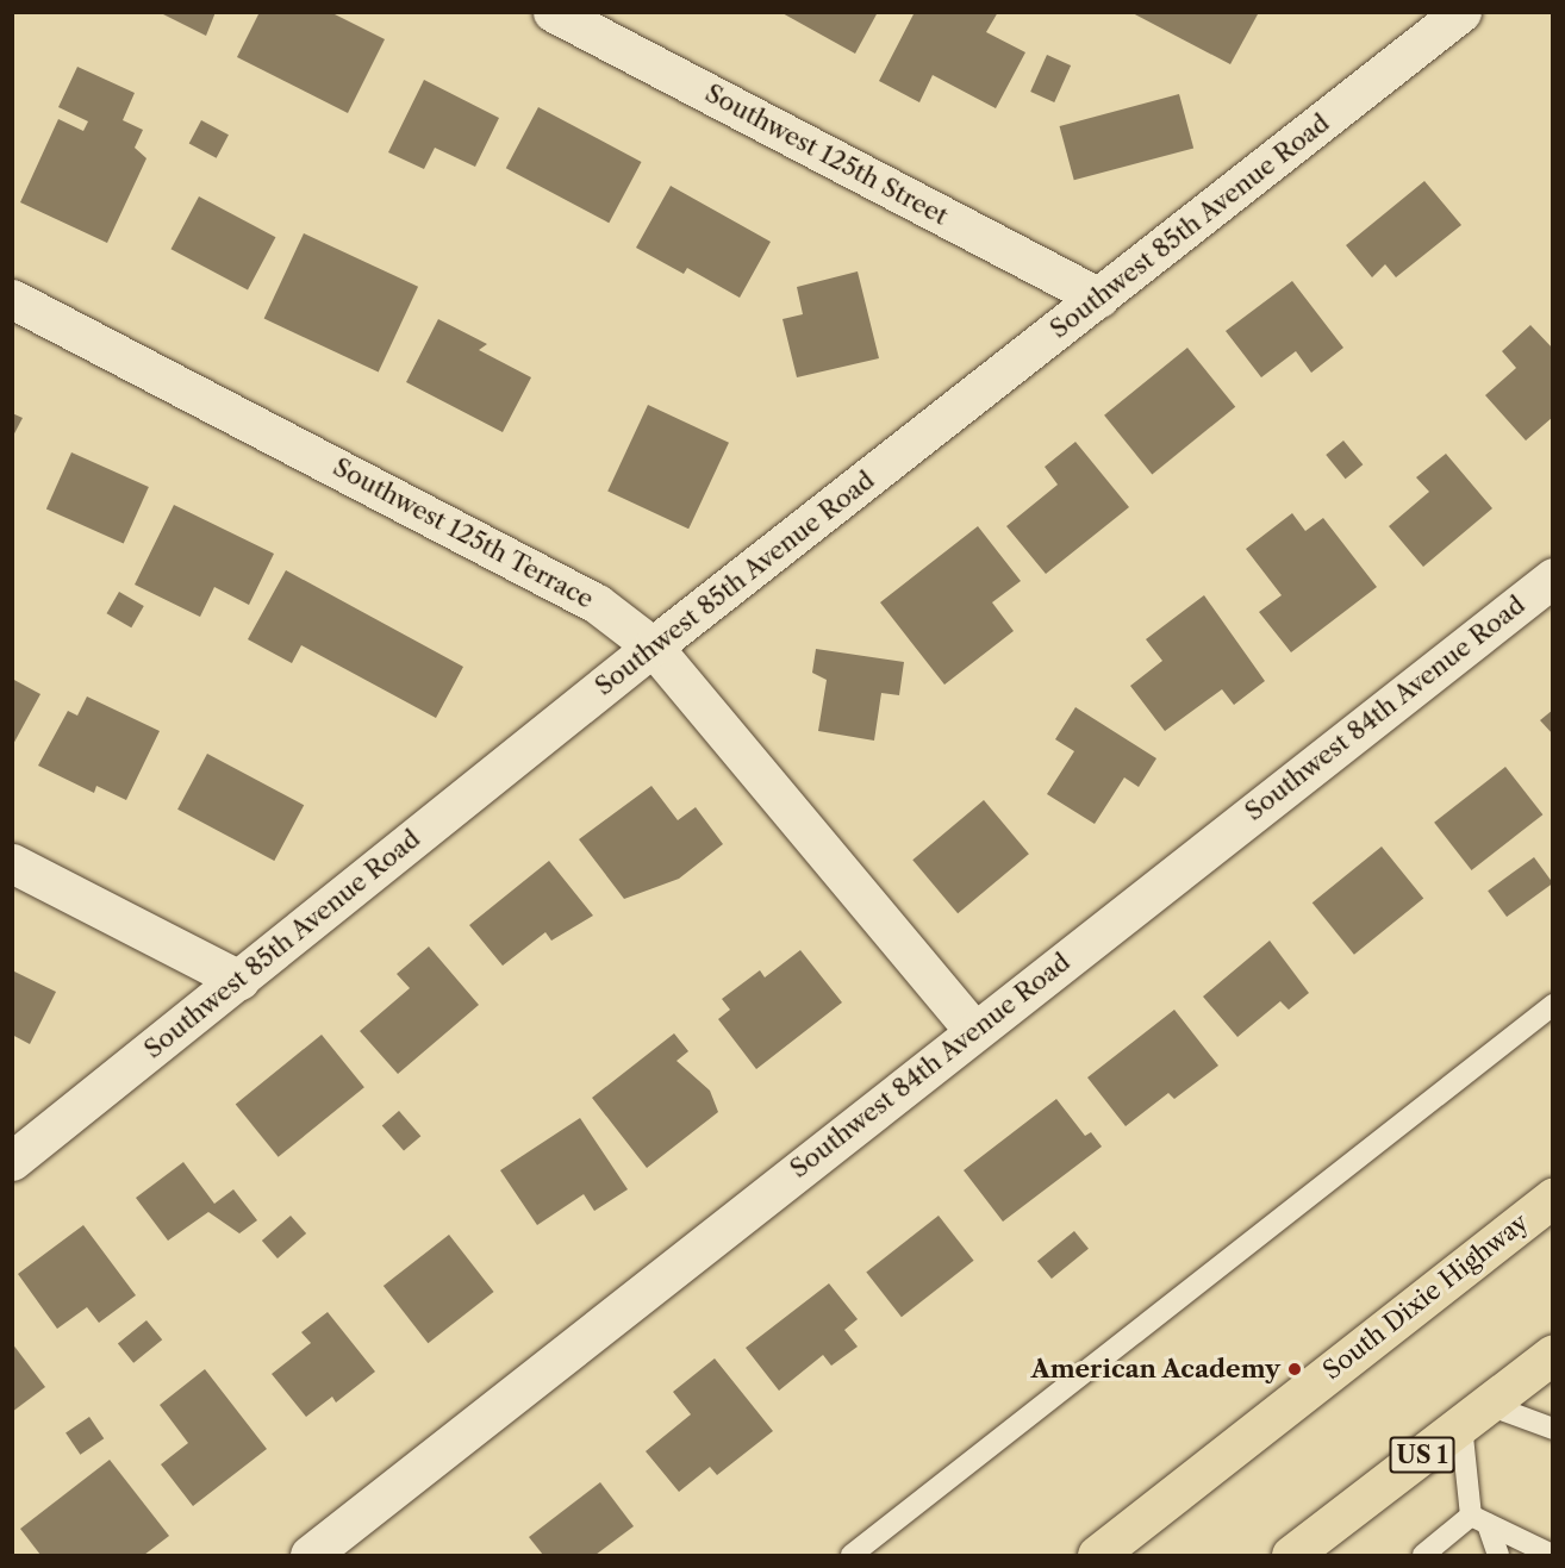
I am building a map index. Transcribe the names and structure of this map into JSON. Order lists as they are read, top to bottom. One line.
{"streets":{"highway":["South Dixie Highway","US 1"],"street":["Southwest 125th Street","Southwest 85th Avenue Road","Southwest 125th Terrace","Southwest 84th Avenue Road"]},"crossings":[["Southwest 125th Street","Southwest 85th Avenue Road"],["Southwest 85th Avenue Road","Southwest 125th Terrace"],["Southwest 125th Terrace","Southwest 84th Avenue Road"]],"places":["American Academy"]}
